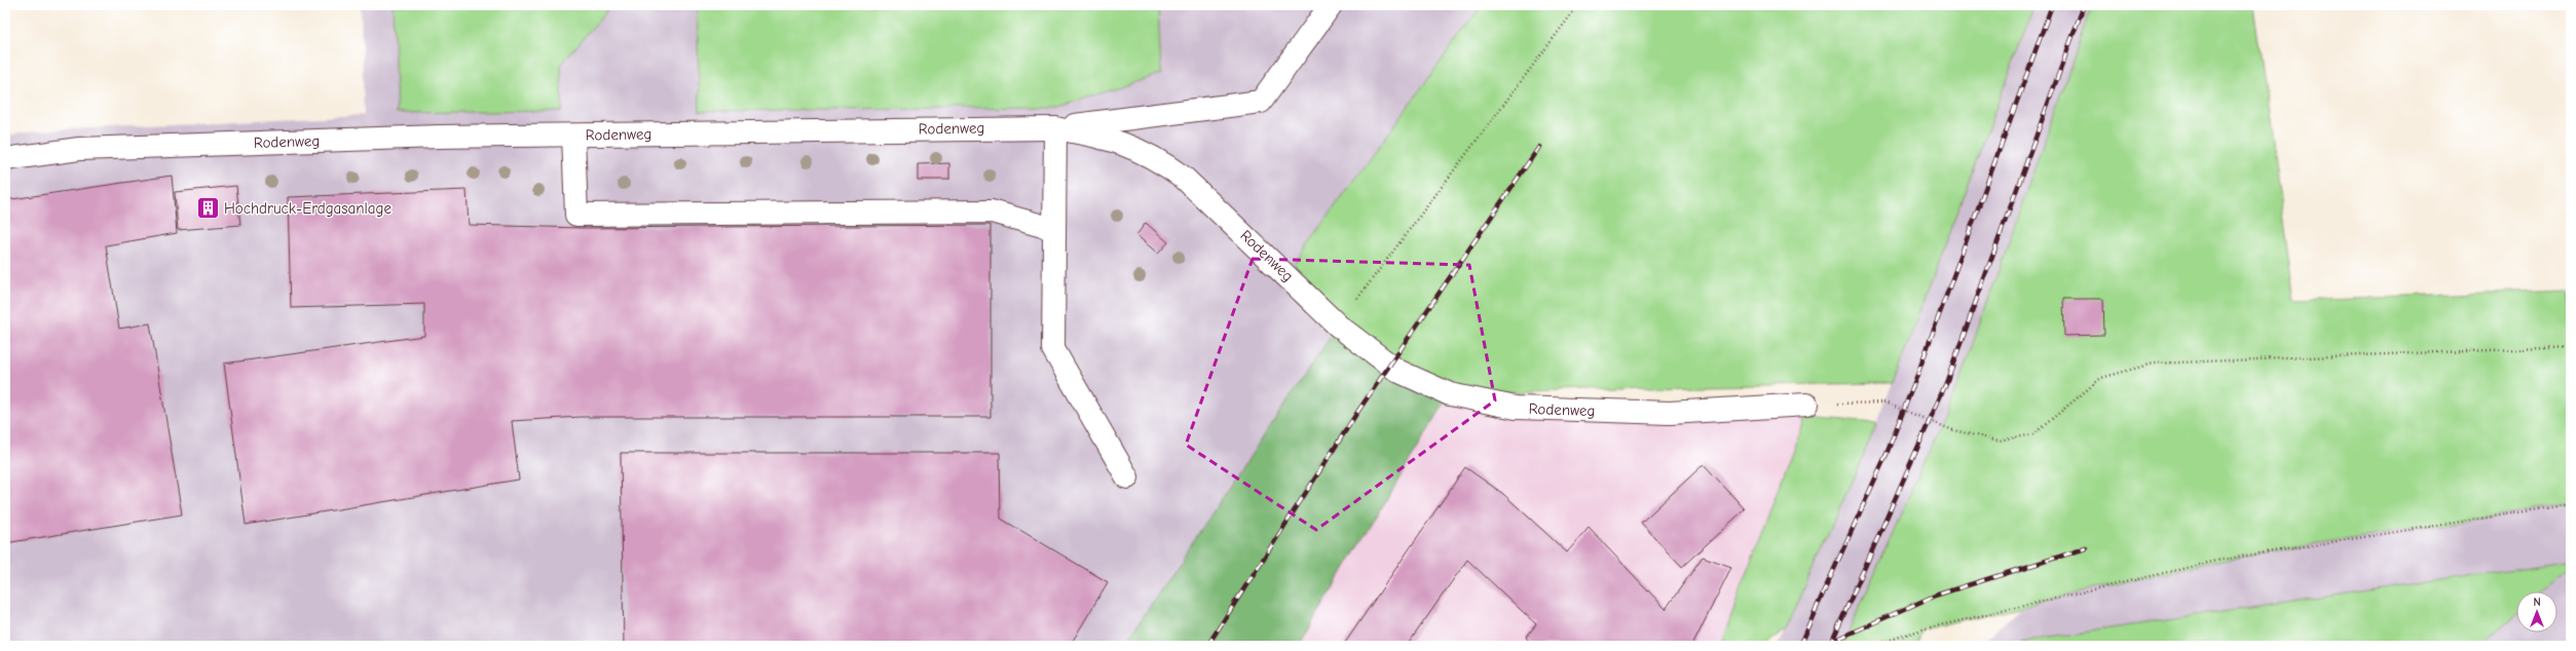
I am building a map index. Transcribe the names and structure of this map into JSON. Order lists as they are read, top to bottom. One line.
{"streets":{"street":["Rodenweg"]},"places":{"building":["Hochdruck-Erdgasanlage"]},"north":"top"}
